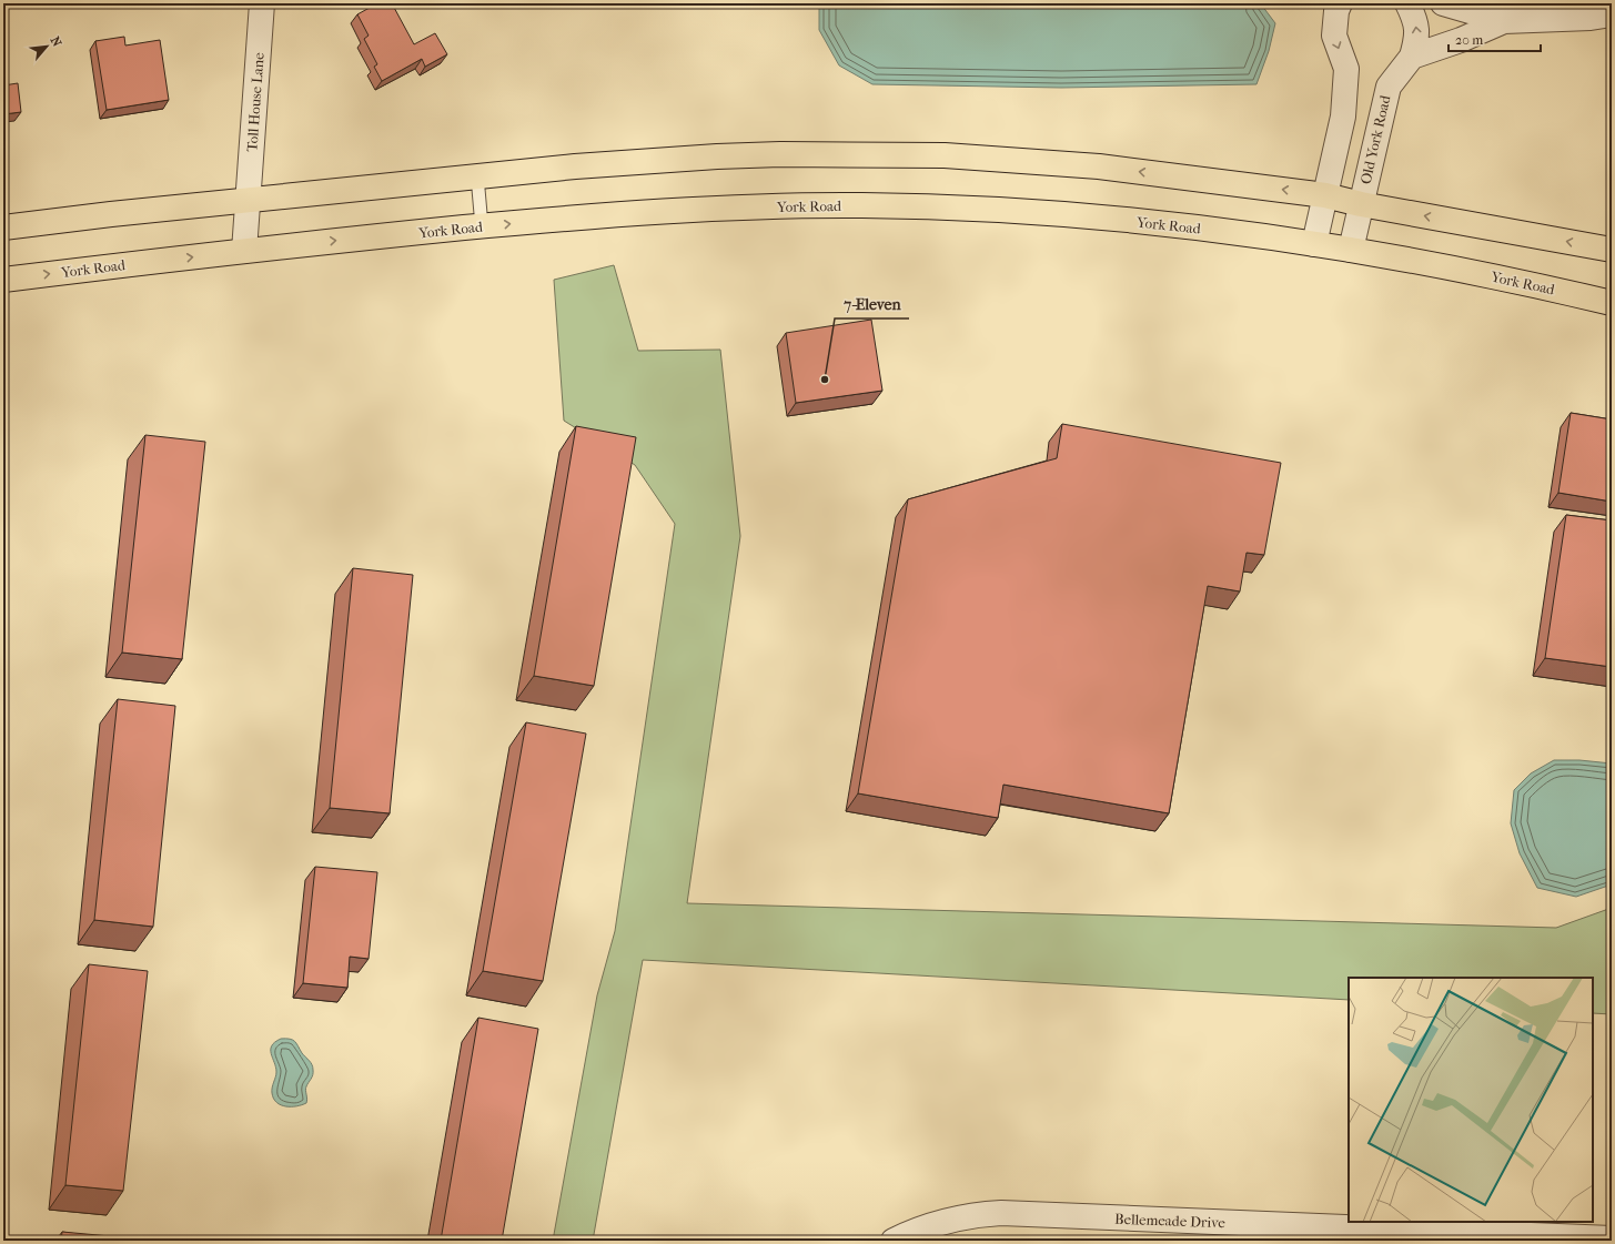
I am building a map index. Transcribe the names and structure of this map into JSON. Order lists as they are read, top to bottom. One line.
{"streets":{"highway":["York Road"],"street":["Toll House Lane","Old York Road","Bellemeade Drive"]},"crossings":[["Toll House Lane","York Road"],["Old York Road","York Road"]],"places":["7-Eleven"],"scale_bar":"20 m","north":"top right"}
